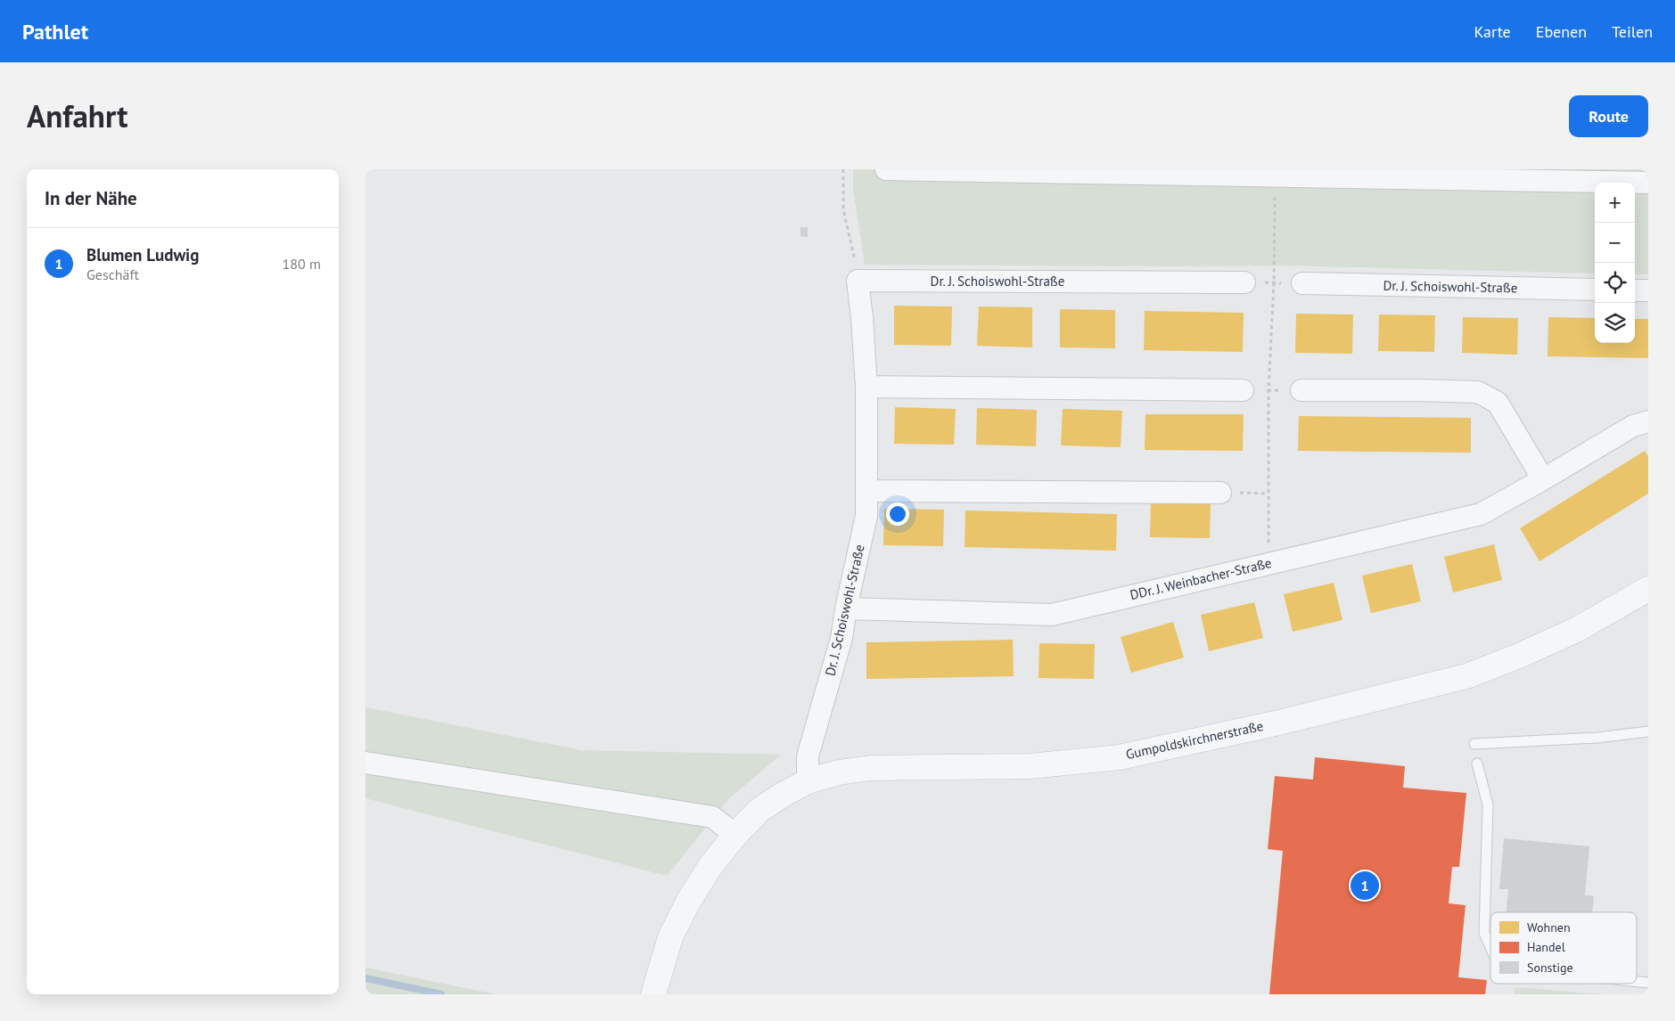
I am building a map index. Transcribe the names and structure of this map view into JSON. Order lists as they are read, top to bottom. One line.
{"streets":{"street":["Dr. J. Schoiswohl-Straße","DDr. J. Weinbacher-Straße","Gumpoldskirchnerstraße"]},"crossings":[["Dr. J. Schoiswohl-Straße","DDr. J. Weinbacher-Straße"],["Dr. J. Schoiswohl-Straße","Gumpoldskirchnerstraße"]],"legend":["Wohnen","Handel","Sonstige"],"page":{"header":"Pathlet","nav":["Karte","Ebenen","Teilen"],"title":"Anfahrt","buttons":"Route","heading":"In der Nähe","map_buttons":["+","−"],"list":[{"mark":"1","name":"Blumen Ludwig","note":"Geschäft","value":"180 m"}],"pins":"1"}}
